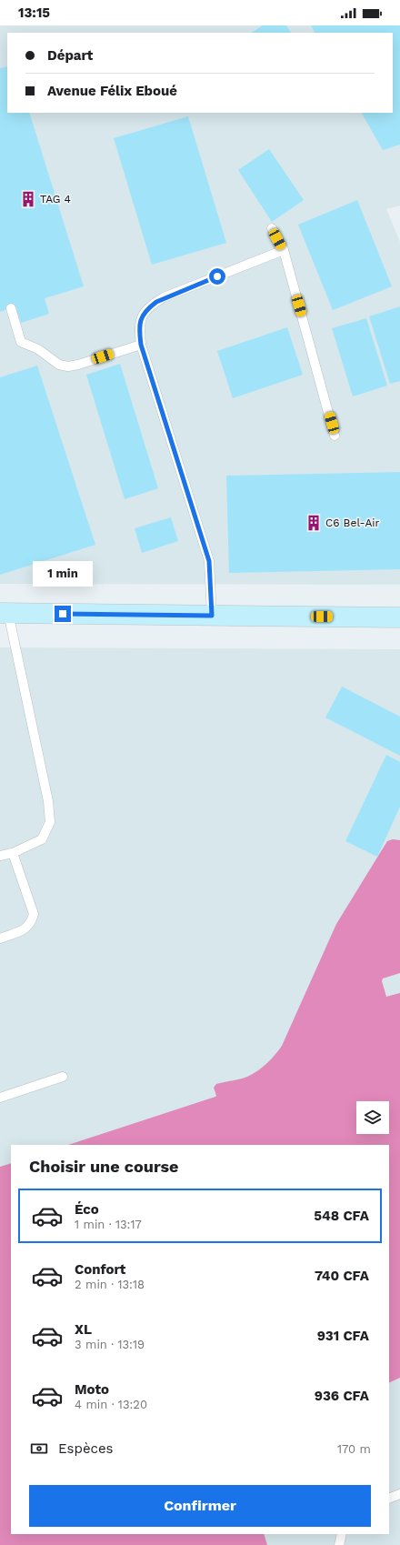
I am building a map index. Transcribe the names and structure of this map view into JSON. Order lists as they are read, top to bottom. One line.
{"places":{"building":["TAG 4","C6 Bel-Air"]},"page":{"status":"13:15","banner":["Départ","Avenue Félix Eboué"],"bubble":"1 min","heading":"Choisir une course","list":[{"name":"Éco","note":"1 min · 13:17","value":"548 CFA"},{"name":"Confort","note":"2 min · 13:18","value":"740 CFA"},{"name":"XL","note":"3 min · 13:19","value":"931 CFA"},{"name":"Moto","note":"4 min · 13:20","value":"936 CFA"}],"pay":["Espèces","170 m"],"buttons":"Confirmer"}}
